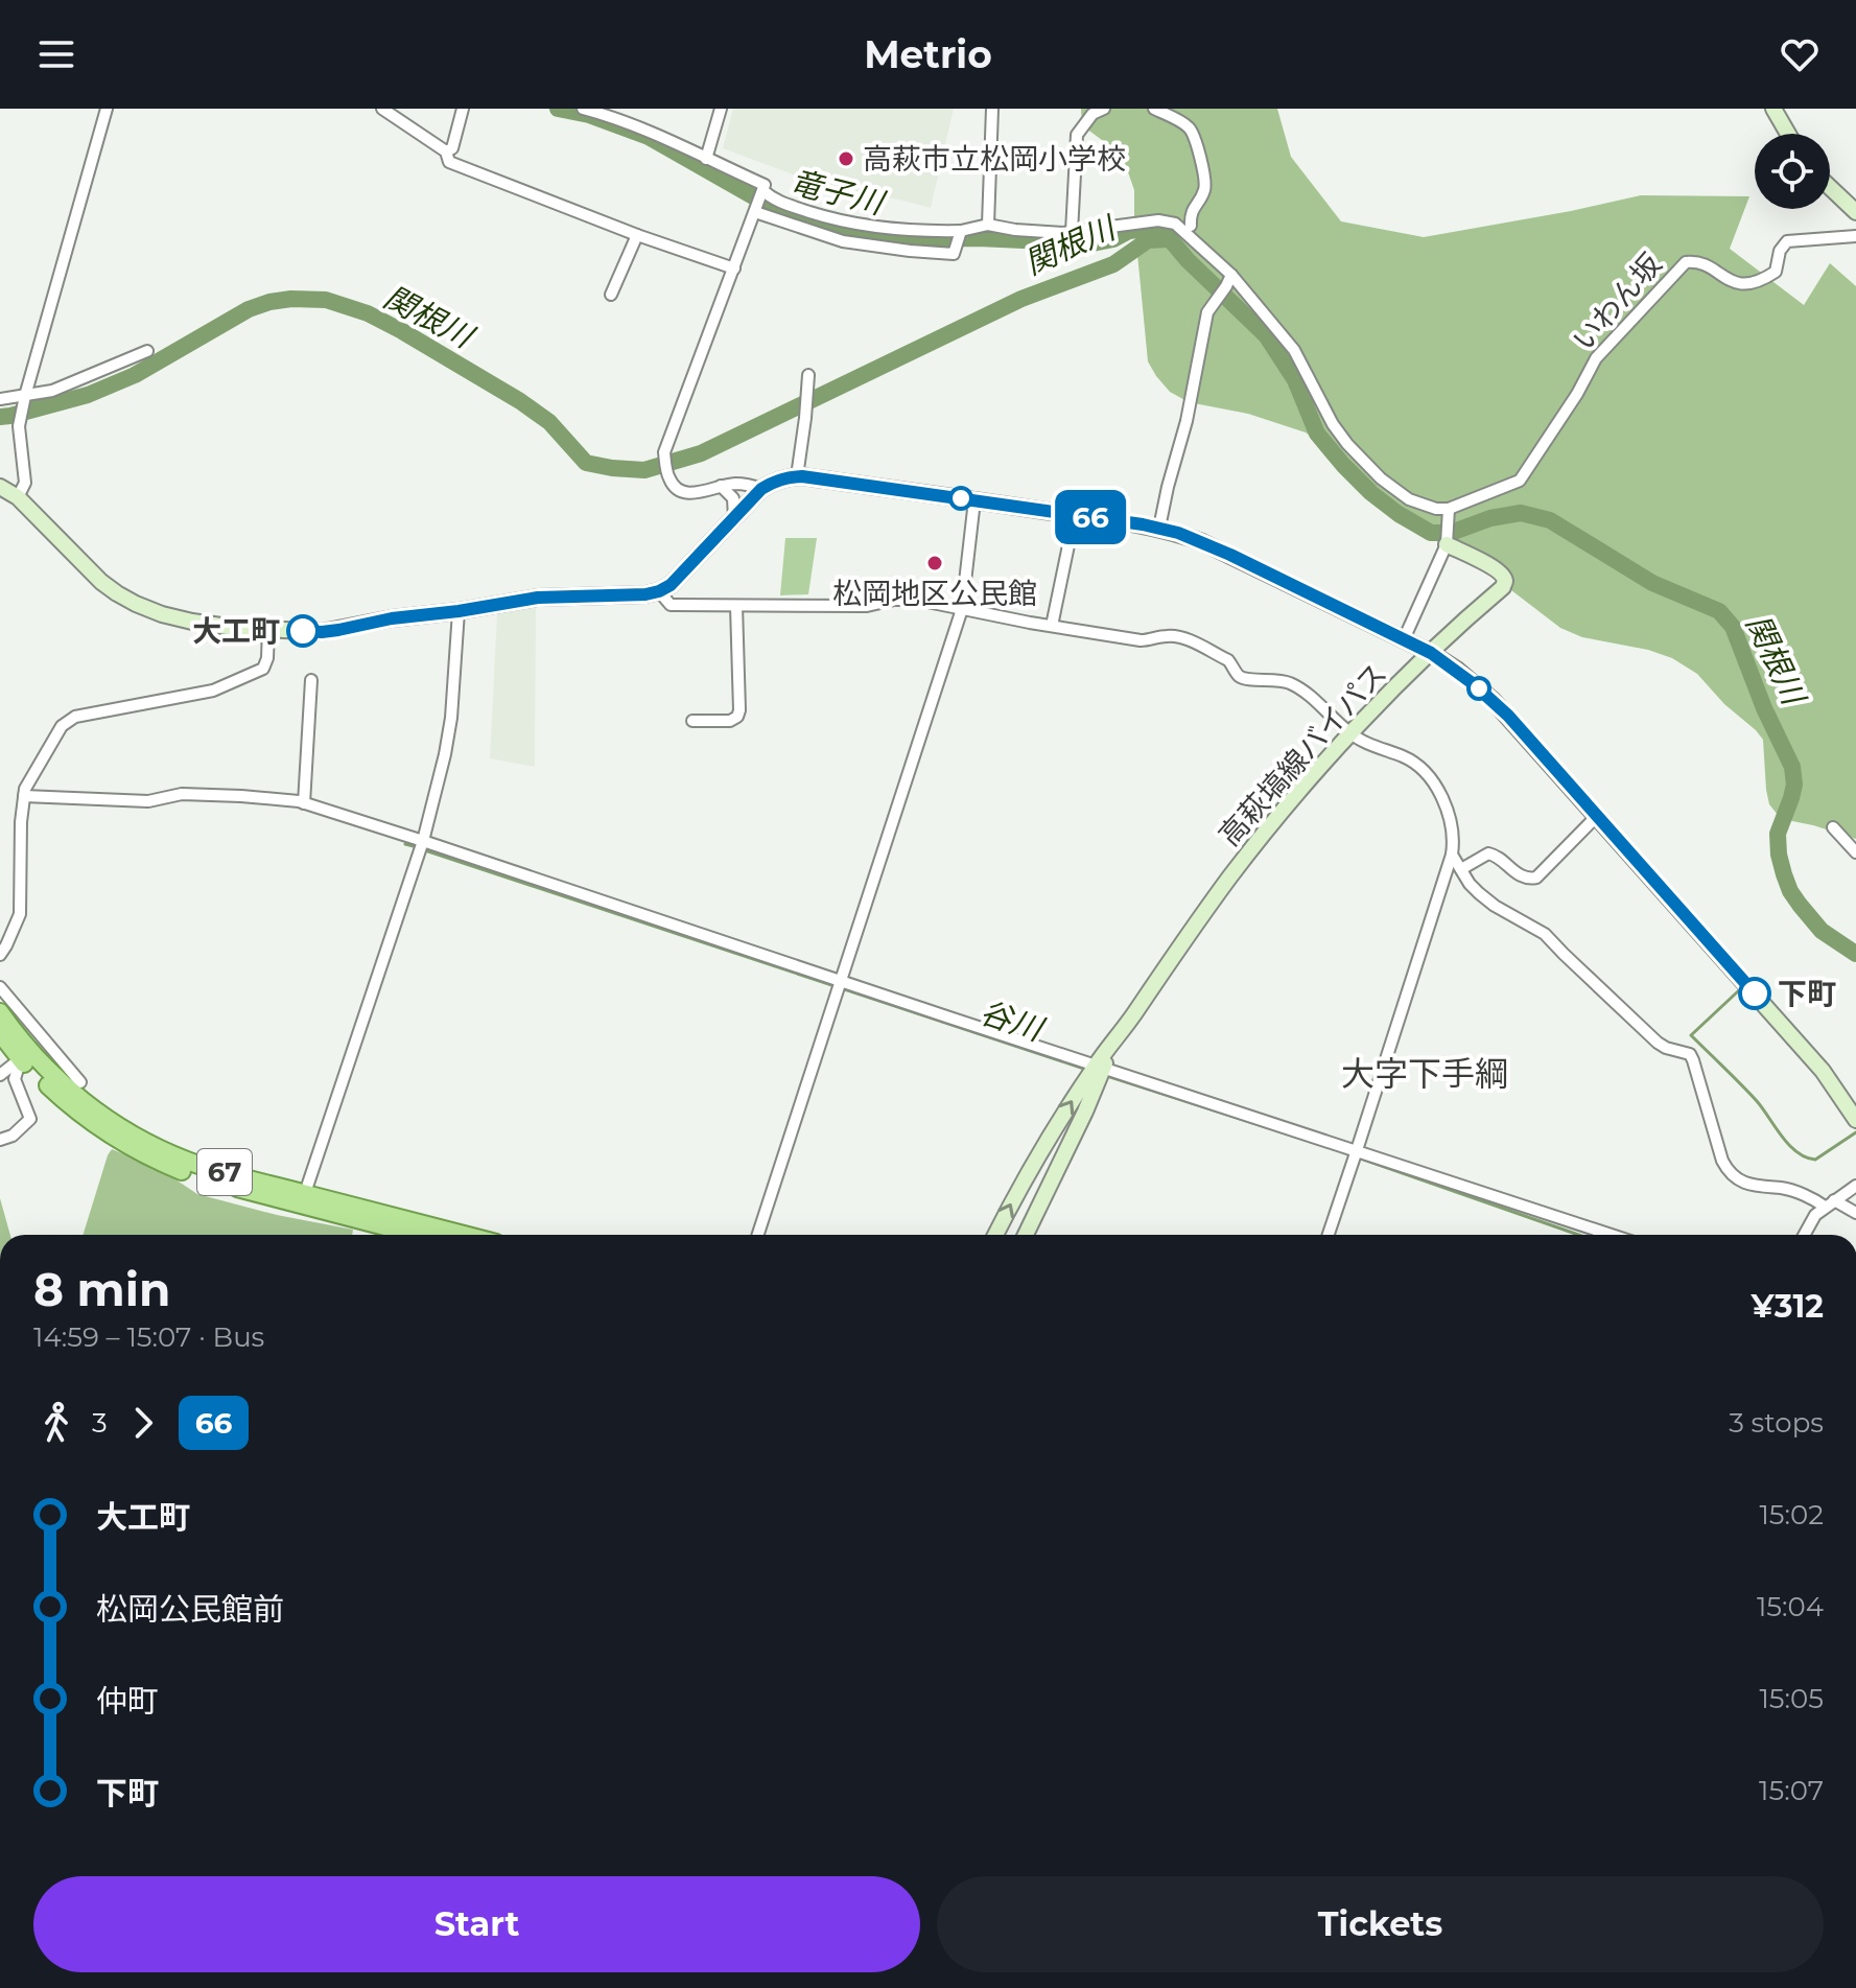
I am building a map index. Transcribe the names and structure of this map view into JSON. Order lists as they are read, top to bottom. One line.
{"streets":{"main road":["67"],"street":["いわん坂","高萩塙線バイパス"]},"districts":["大字下手綱"],"water":["竜子川","関根川","谷川"],"places":["高萩市立松岡小学校","松岡地区公民館","大工町","下町"],"lines":["bus line 66"],"page":{"header":"Metrio","on_map":"66","heading":["8 min","14:59 – 15:07 · Bus","¥312"],"legs":["3","66","3 stops"],"list":[{"name":"大工町","value":"15:02"},{"name":"松岡公民館前","value":"15:04"},{"name":"仲町","value":"15:05"},{"name":"下町","value":"15:07"}],"buttons":["Start","Tickets"]}}
